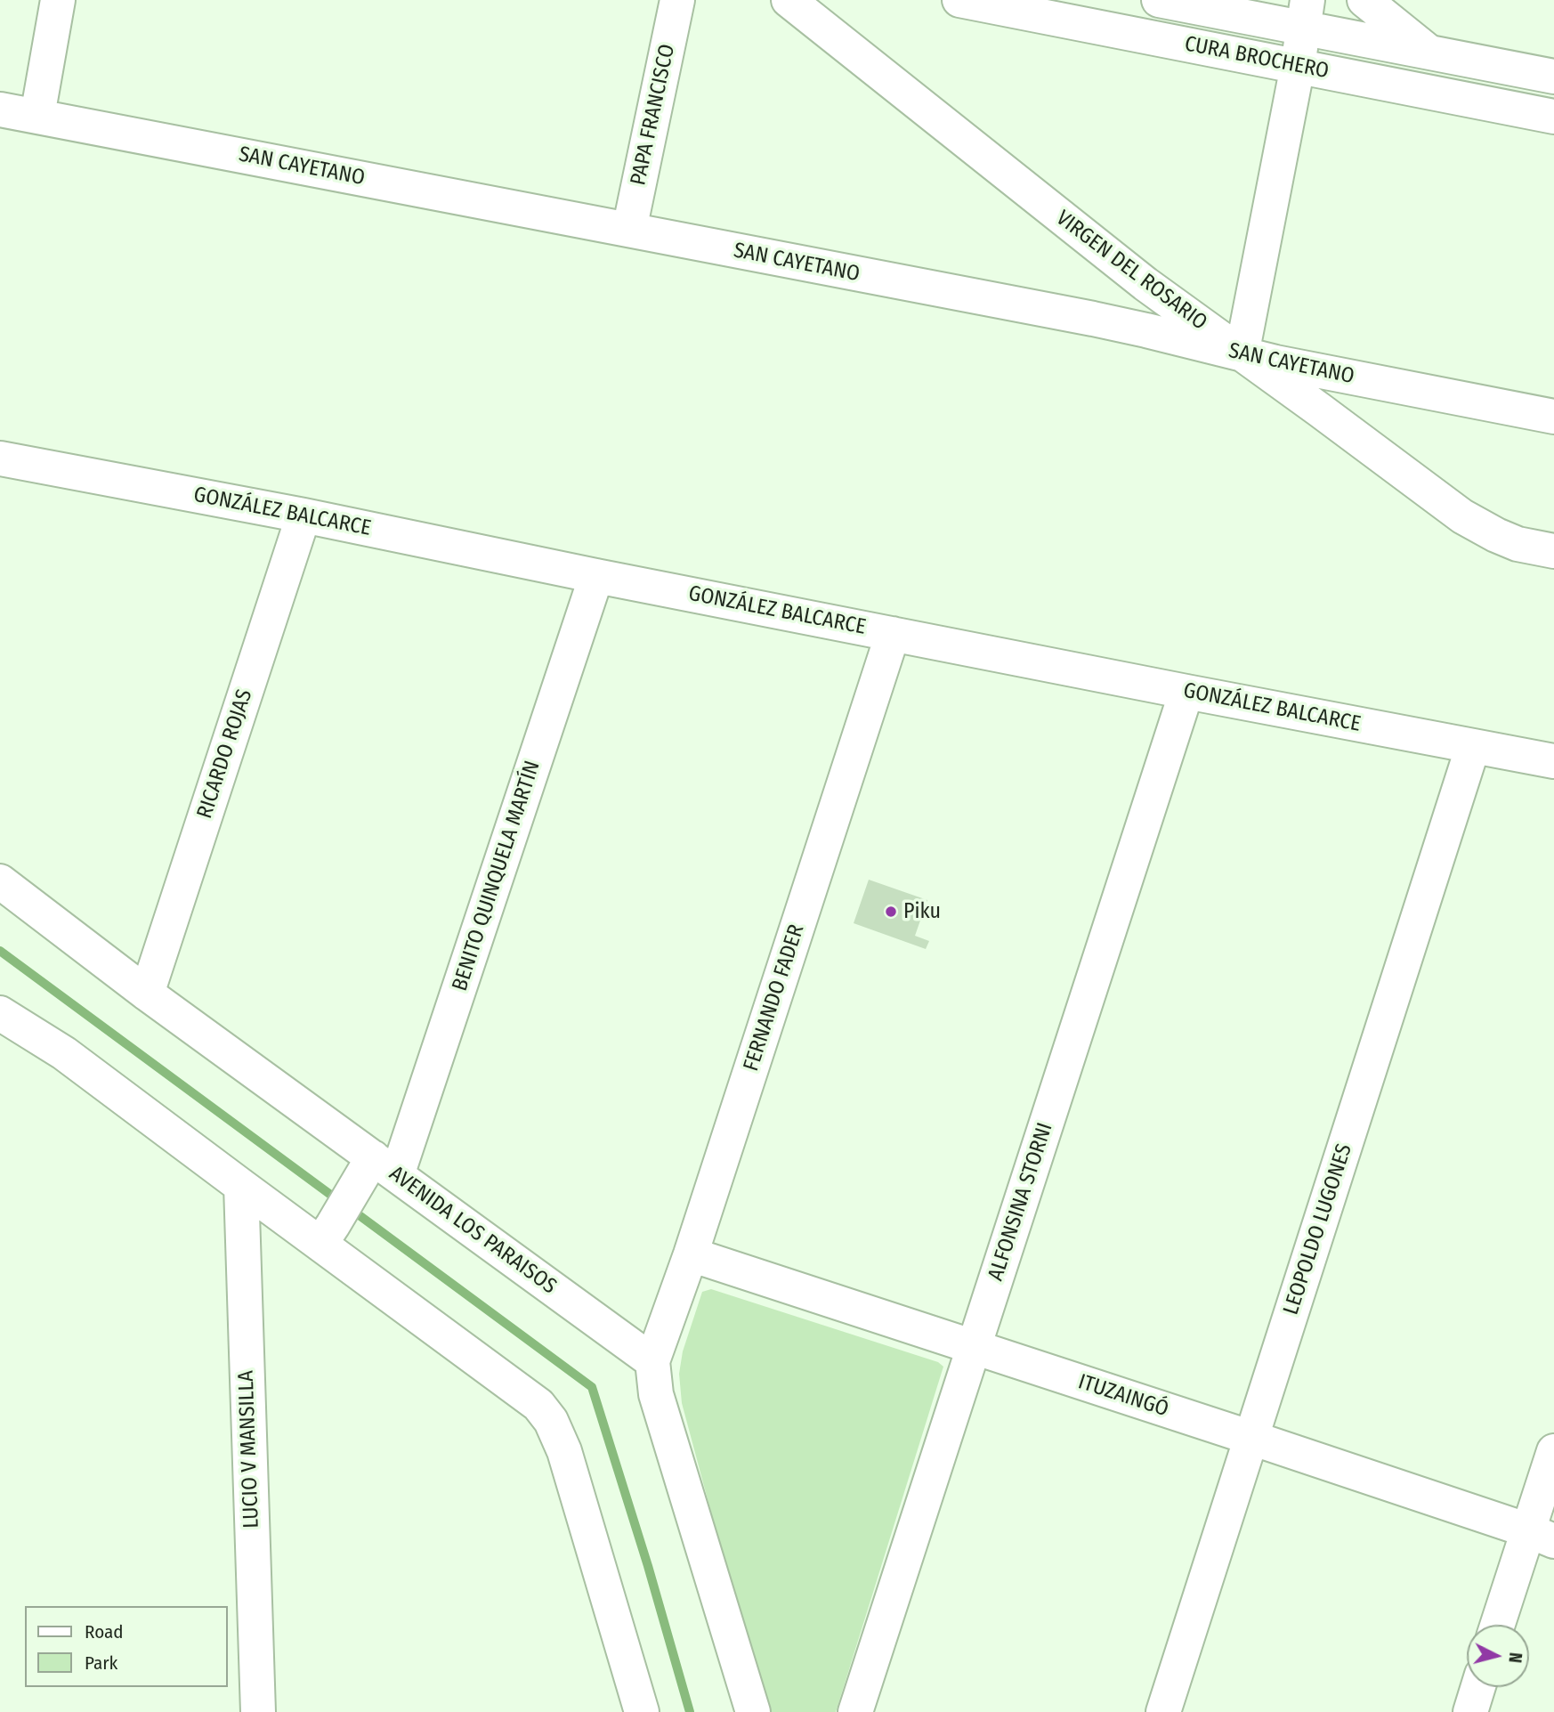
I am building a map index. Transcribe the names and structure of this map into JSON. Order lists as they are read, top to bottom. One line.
{"streets":{"street":["CURA BROCHERO","PAPA FRANCISCO","SAN CAYETANO","VIRGEN DEL ROSARIO","GONZÁLEZ BALCARCE","RICARDO ROJAS","BENITO QUINQUELA MARTÍN","FERNANDO FADER","ALFONSINA STORNI","LEOPOLDO LUGONES","AVENIDA LOS PARAISOS","ITUZAINGÓ","LUCIO V MANSILLA"]},"crossings":[["PAPA FRANCISCO","SAN CAYETANO"],["SAN CAYETANO","VIRGEN DEL ROSARIO"],["GONZÁLEZ BALCARCE","RICARDO ROJAS"],["GONZÁLEZ BALCARCE","BENITO QUINQUELA MARTÍN"],["GONZÁLEZ BALCARCE","FERNANDO FADER"],["GONZÁLEZ BALCARCE","ALFONSINA STORNI"],["GONZÁLEZ BALCARCE","LEOPOLDO LUGONES"],["RICARDO ROJAS","AVENIDA LOS PARAISOS"],["BENITO QUINQUELA MARTÍN","AVENIDA LOS PARAISOS"],["FERNANDO FADER","AVENIDA LOS PARAISOS"],["FERNANDO FADER","ITUZAINGÓ"],["ALFONSINA STORNI","ITUZAINGÓ"],["LEOPOLDO LUGONES","ITUZAINGÓ"]],"places":["Piku"],"legend":["Road","Park"],"north":"right"}
